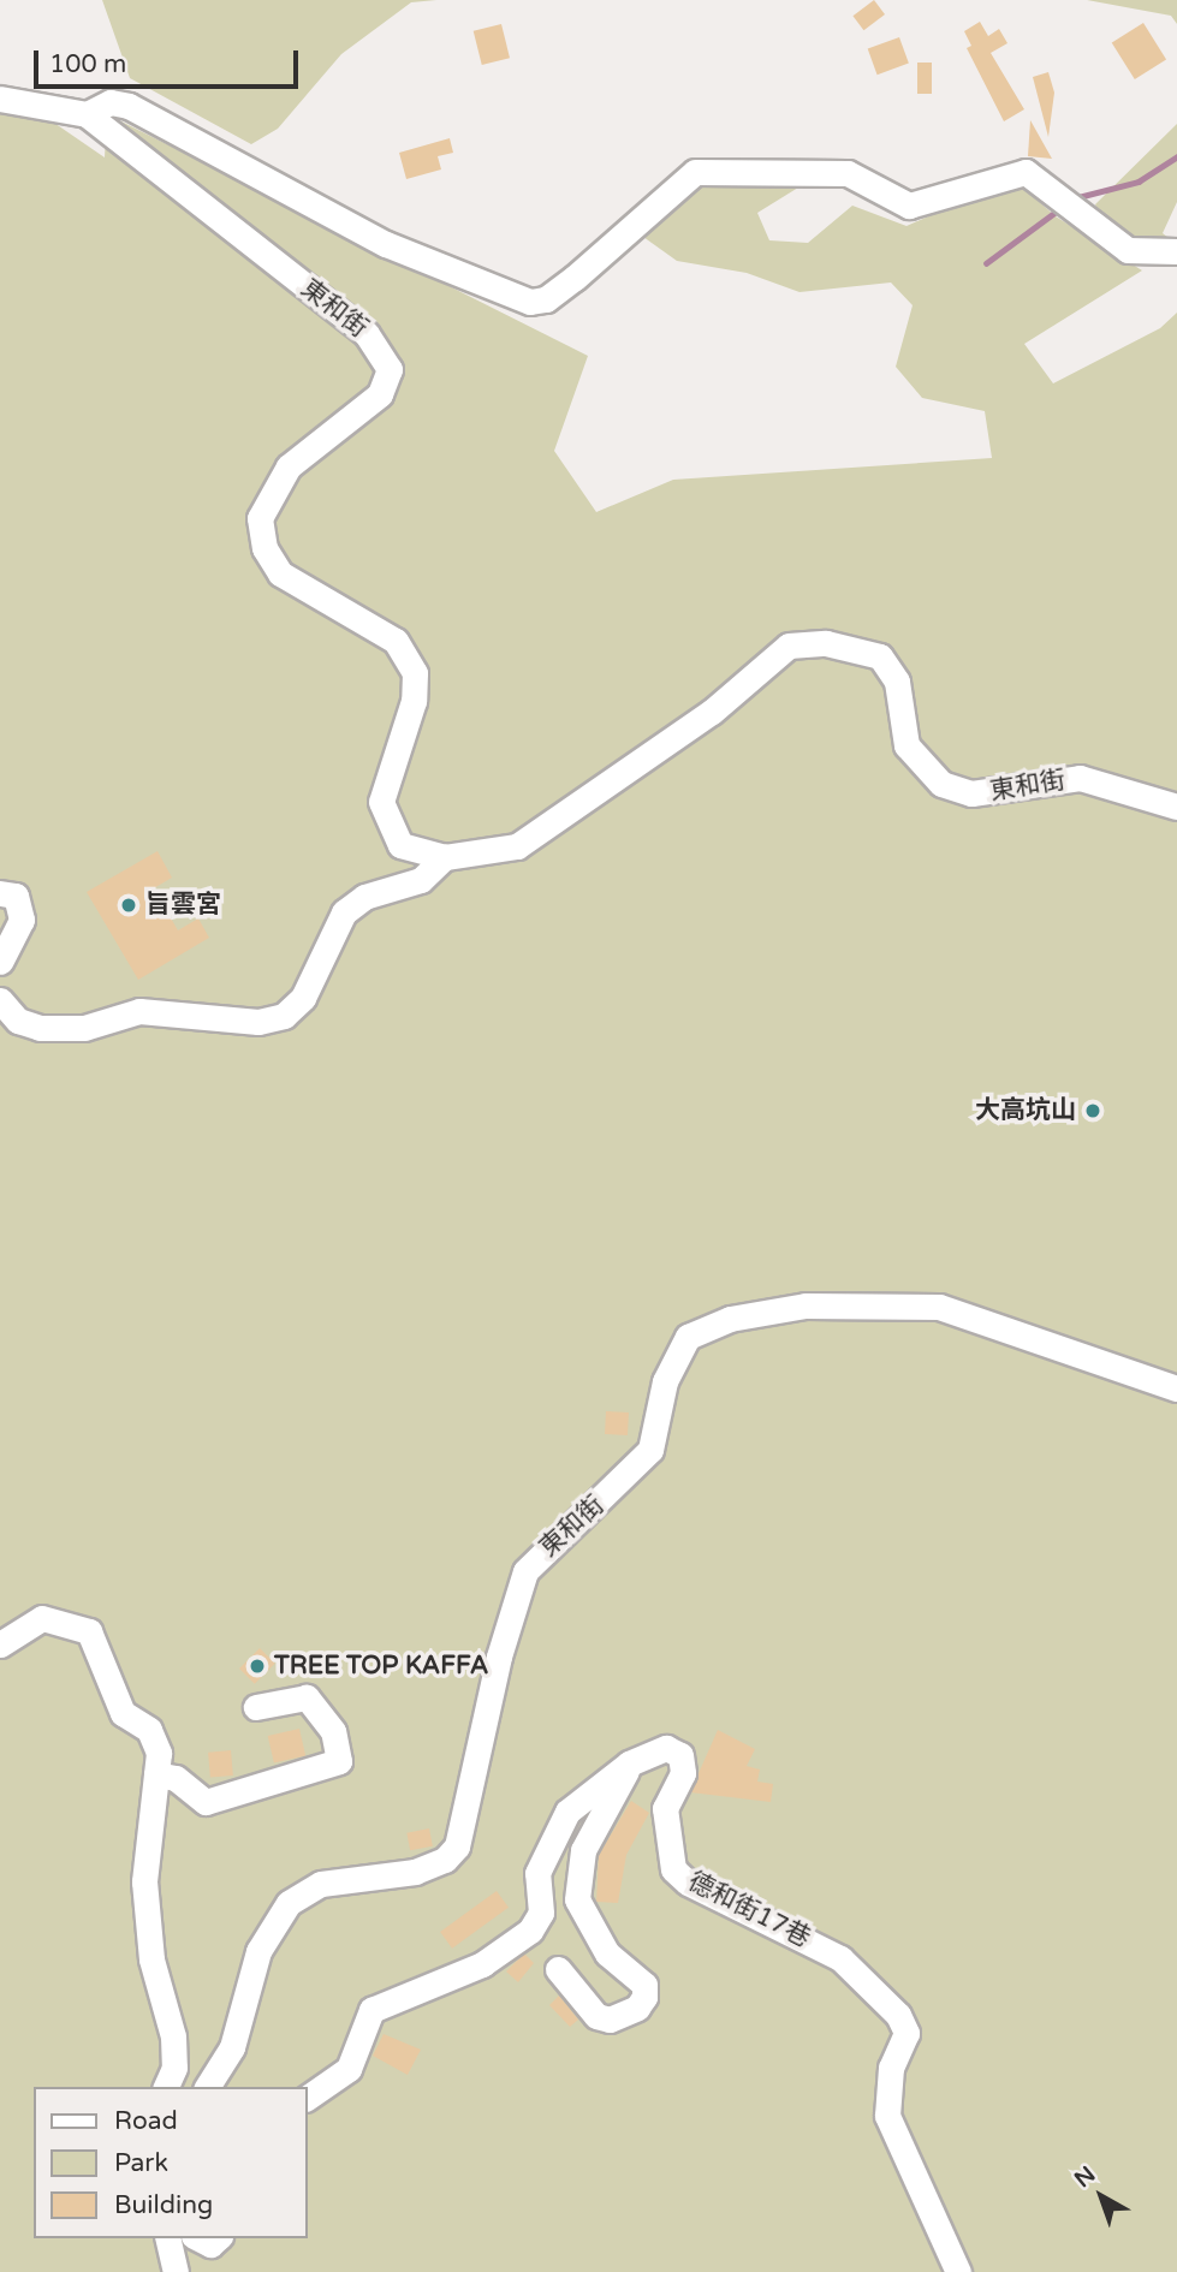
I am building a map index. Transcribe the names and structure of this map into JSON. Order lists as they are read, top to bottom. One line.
{"streets":{"street":["東和街","德和街17巷"]},"places":["旨雲宮","大高坑山","TREE TOP KAFFA"],"legend":["Road","Park","Building"],"scale_bar":"100 m","north":"top left"}
